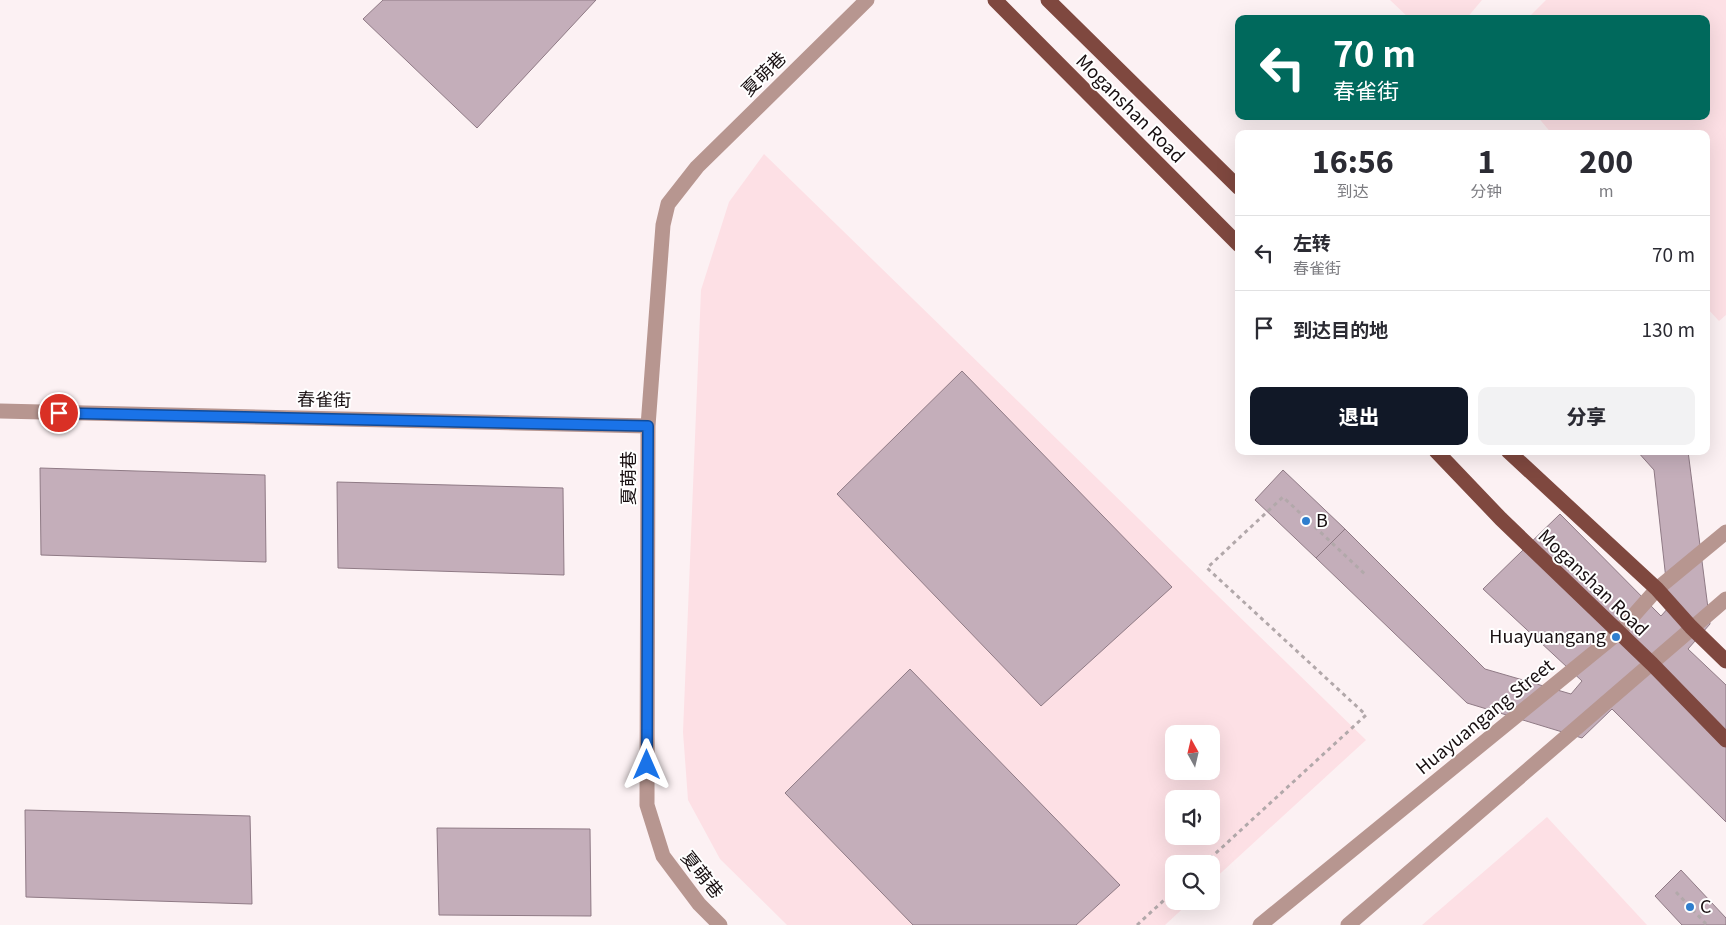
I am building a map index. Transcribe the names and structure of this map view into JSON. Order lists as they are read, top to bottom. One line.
{"streets":{"main road":["Moganshan Road"],"street":["夏萌巷","春雀街","Huayuangang Street"]},"crossings":[["夏萌巷","春雀街"],["Moganshan Road","Huayuangang Street"]],"places":["B","Huayuangang","C"],"north":"top","page":{"turn":["70 m","春雀街"],"eta":["16:56","到达","1","分钟","200","m"],"list":[{"name":"左转","note":"春雀街","value":"70 m"},{"name":"到达目的地","value":"130 m"}],"buttons":["退出","分享"]}}
